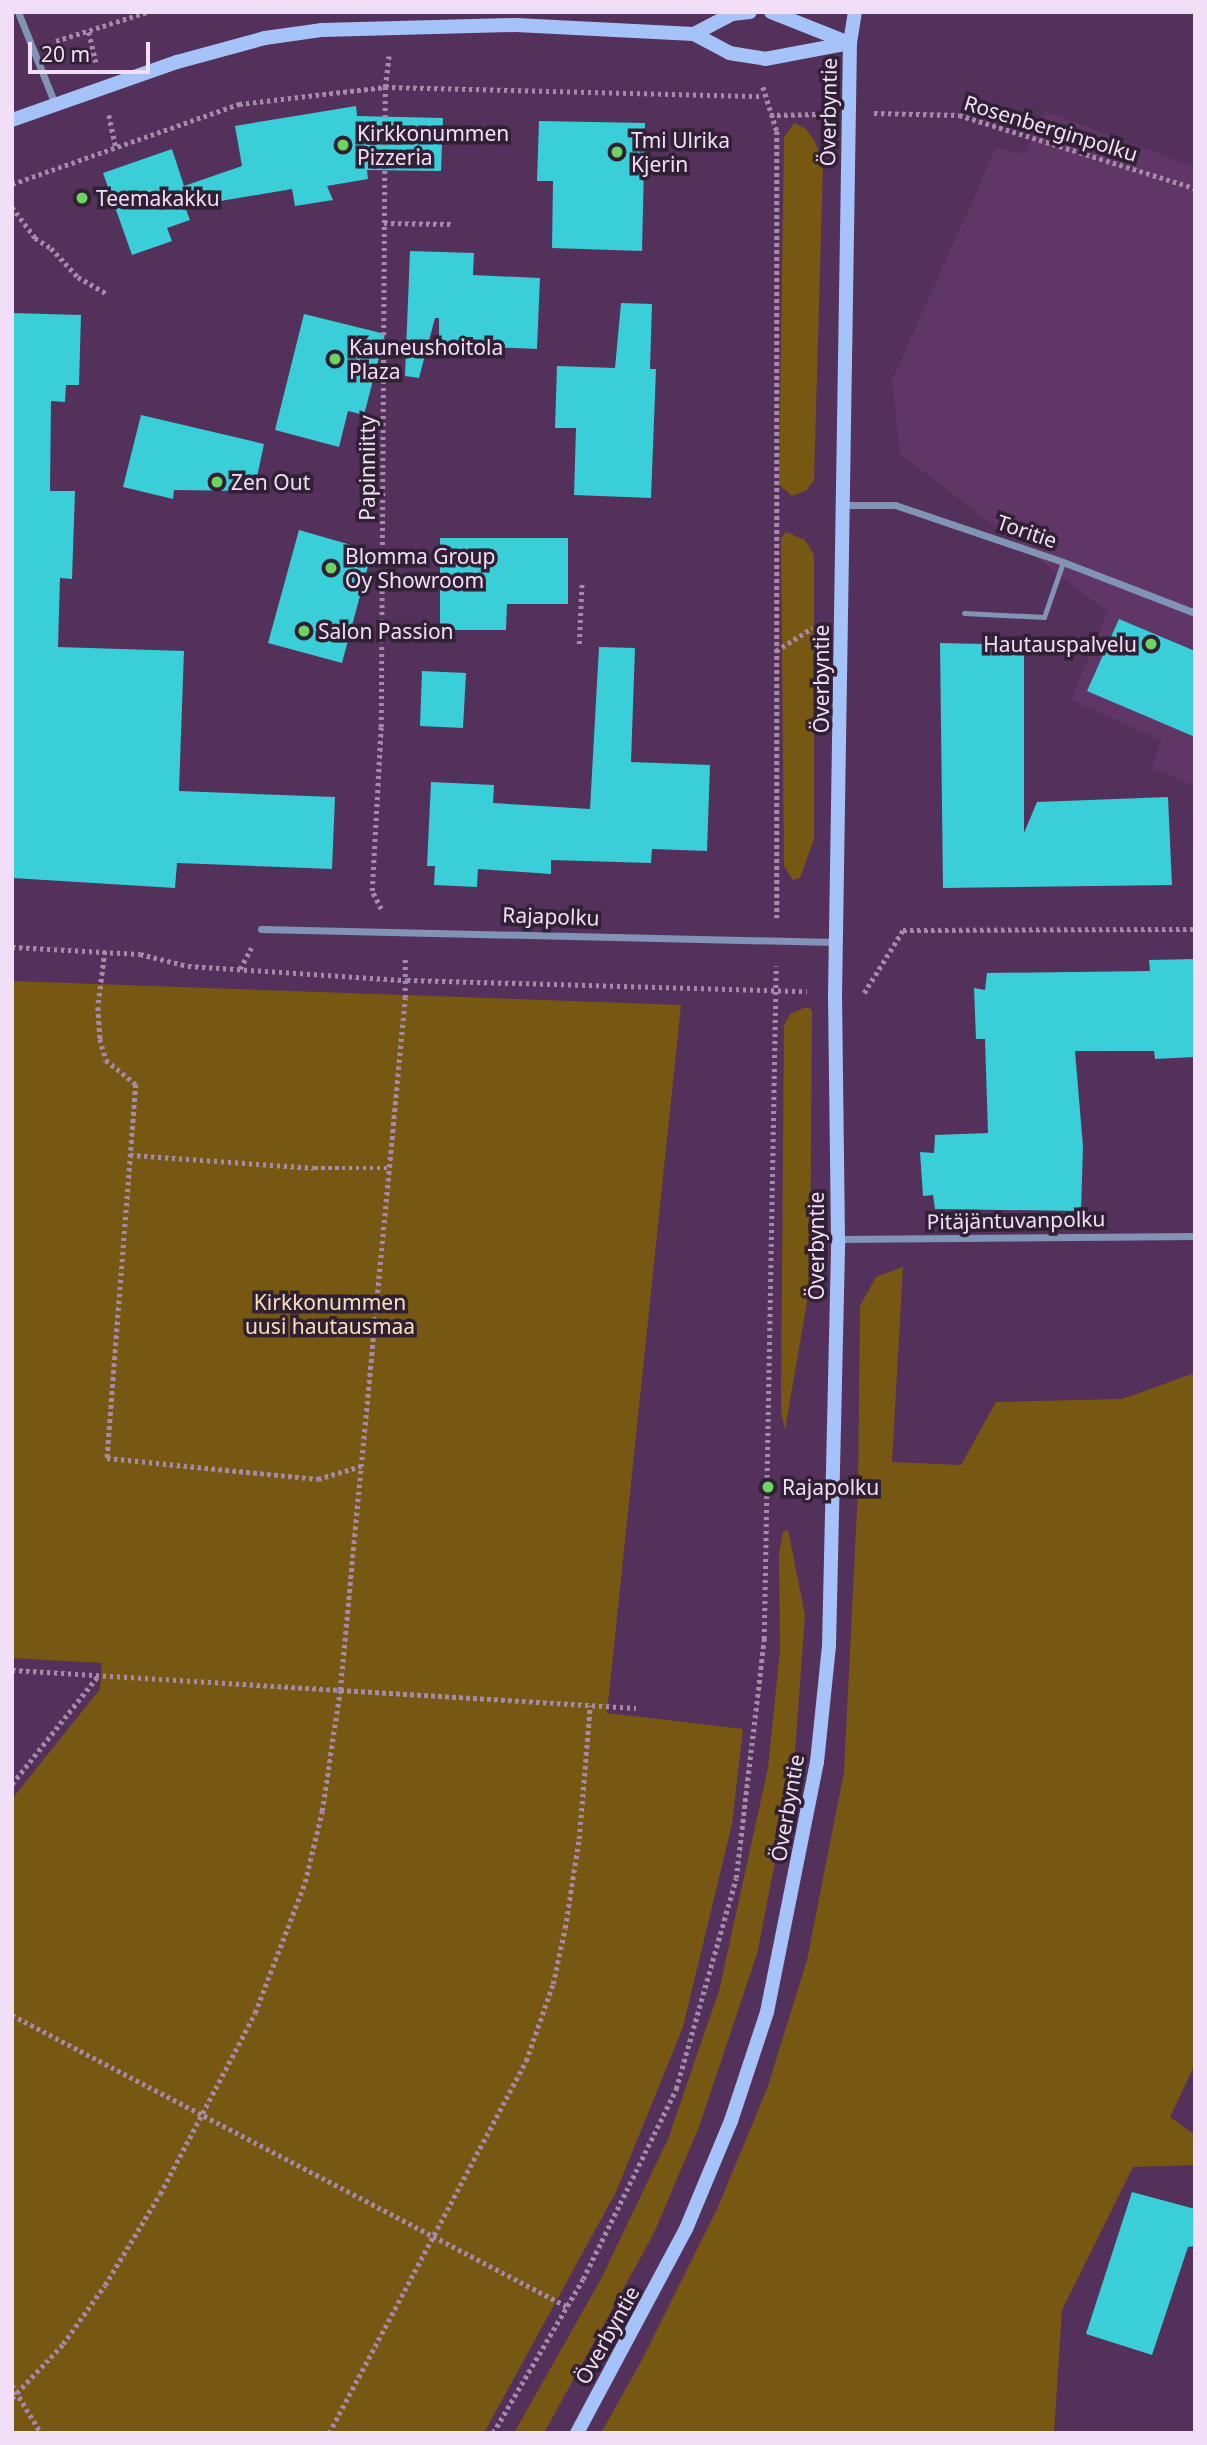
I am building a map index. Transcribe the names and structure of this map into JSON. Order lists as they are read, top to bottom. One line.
{"streets":{"street":["Överbyntie","Toritie","Rajapolku","Pitäjäntuvanpolku"],"path":["Rosenberginpolku","Papinniitty"]},"crossings":[["Överbyntie","Rosenberginpolku"],["Överbyntie","Toritie"],["Överbyntie","Rajapolku"],["Överbyntie","Pitäjäntuvanpolku"],["Papinniitty","Rajapolku"]],"parks":["Kirkkonummen uusi hautausmaa"],"places":["Kirkkonummen Pizzeria","Tmi Ulrika Kjerin","Teemakakku","Kauneushoitola Plaza","Zen Out","Blomma Group Oy Showroom","Salon Passion","Hautauspalvelu","Rajapolku"],"scale_bar":"20 m"}
